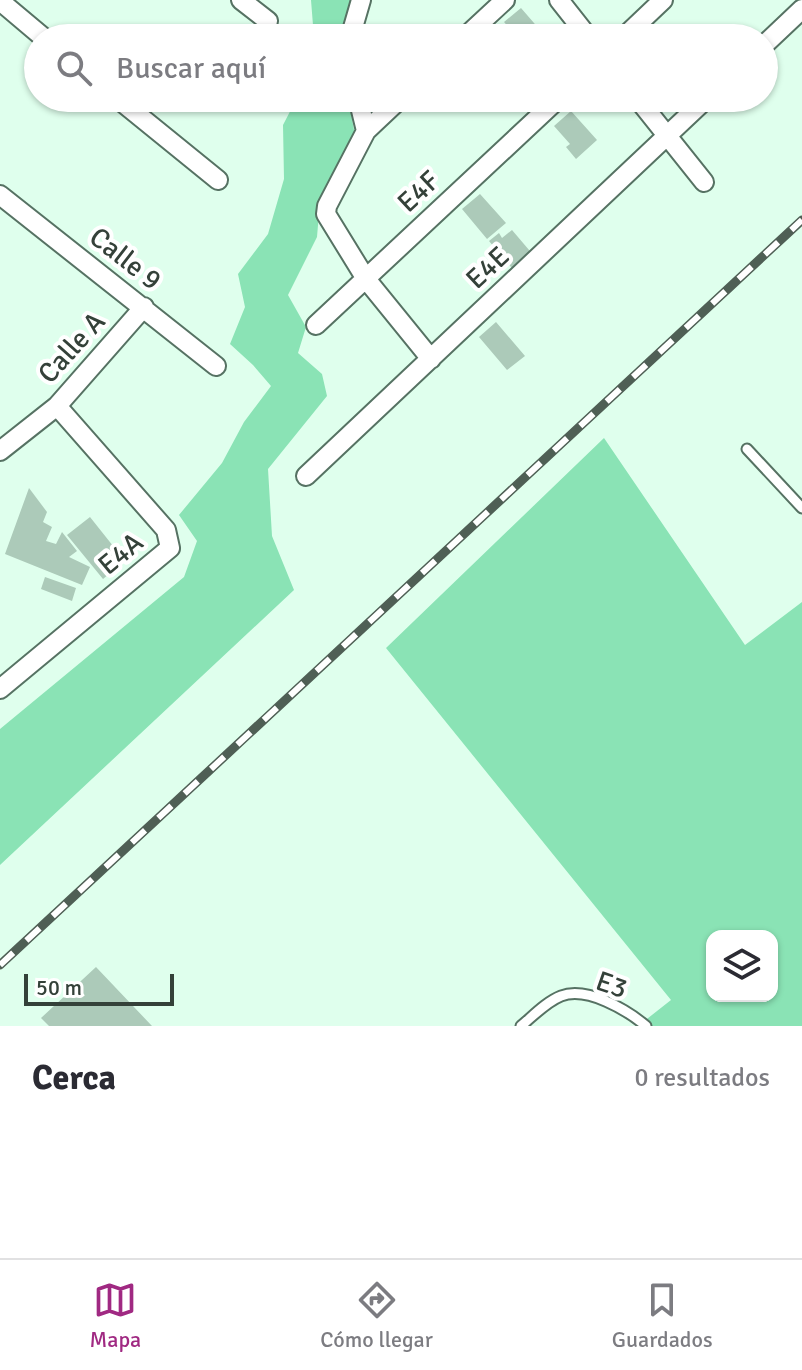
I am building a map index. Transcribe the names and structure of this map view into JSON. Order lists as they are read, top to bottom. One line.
{"streets":{"street":["E4F","Calle 9","E4E","Calle A","E4A"],"lane":["E3"]},"crossings":[["Calle 9","Calle A"],["Calle A","E4A"]],"scale_bar":"50 m","page":{"search":"Buscar aquí","scale":"50 m","heading":["Cerca","0 resultados"],"nav":["Mapa","Cómo llegar","Guardados"]}}
